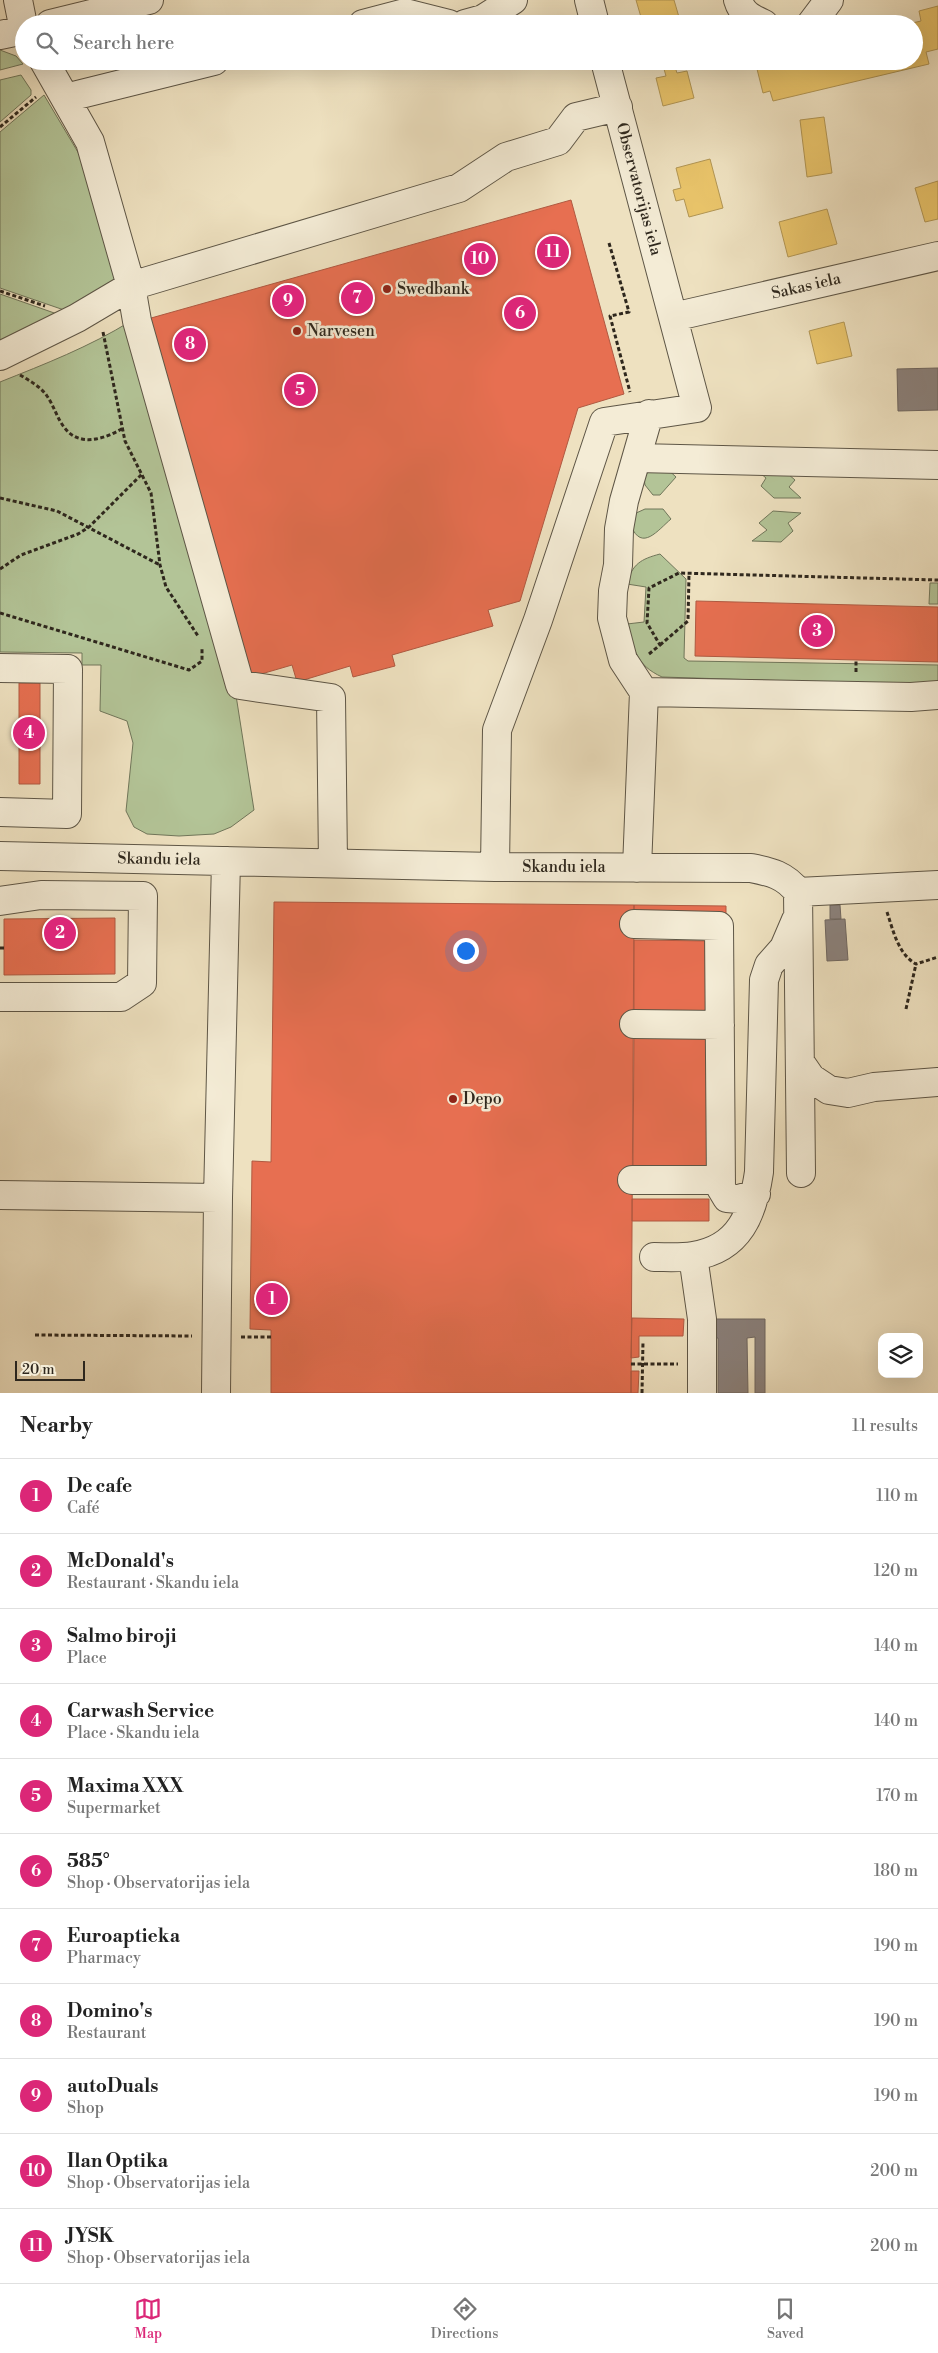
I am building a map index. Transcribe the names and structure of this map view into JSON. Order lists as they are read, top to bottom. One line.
{"streets":{"street":["Observatorijas iela","Sakas iela","Skandu iela"]},"crossings":[["Observatorijas iela","Sakas iela"]],"places":["Swedbank","Narvesen","Depo"],"scale_bar":"20 m","page":{"search":"Search here","pins":["11","10","7","9","6","8","5","3","4","2","1"],"scale":"20 m","heading":["Nearby","11 results"],"list":[{"mark":"1","name":"De cafe","note":"Café","value":"110 m"},{"mark":"2","name":"McDonald's","note":"Restaurant · Skandu iela","value":"120 m"},{"mark":"3","name":"Salmo biroji","note":"Place","value":"140 m"},{"mark":"4","name":"Carwash Service","note":"Place · Skandu iela","value":"140 m"},{"mark":"5","name":"Maxima XXX","note":"Supermarket","value":"170 m"},{"mark":"6","name":"585°","note":"Shop · Observatorijas iela","value":"180 m"},{"mark":"7","name":"Euroaptieka","note":"Pharmacy","value":"190 m"},{"mark":"8","name":"Domino's","note":"Restaurant","value":"190 m"},{"mark":"9","name":"autoDuals","note":"Shop","value":"190 m"},{"mark":"10","name":"Ilan Optika","note":"Shop · Observatorijas iela","value":"200 m"},{"mark":"11","name":"JYSK","note":"Shop · Observatorijas iela","value":"200 m"}],"nav":["Map","Directions","Saved"]}}
